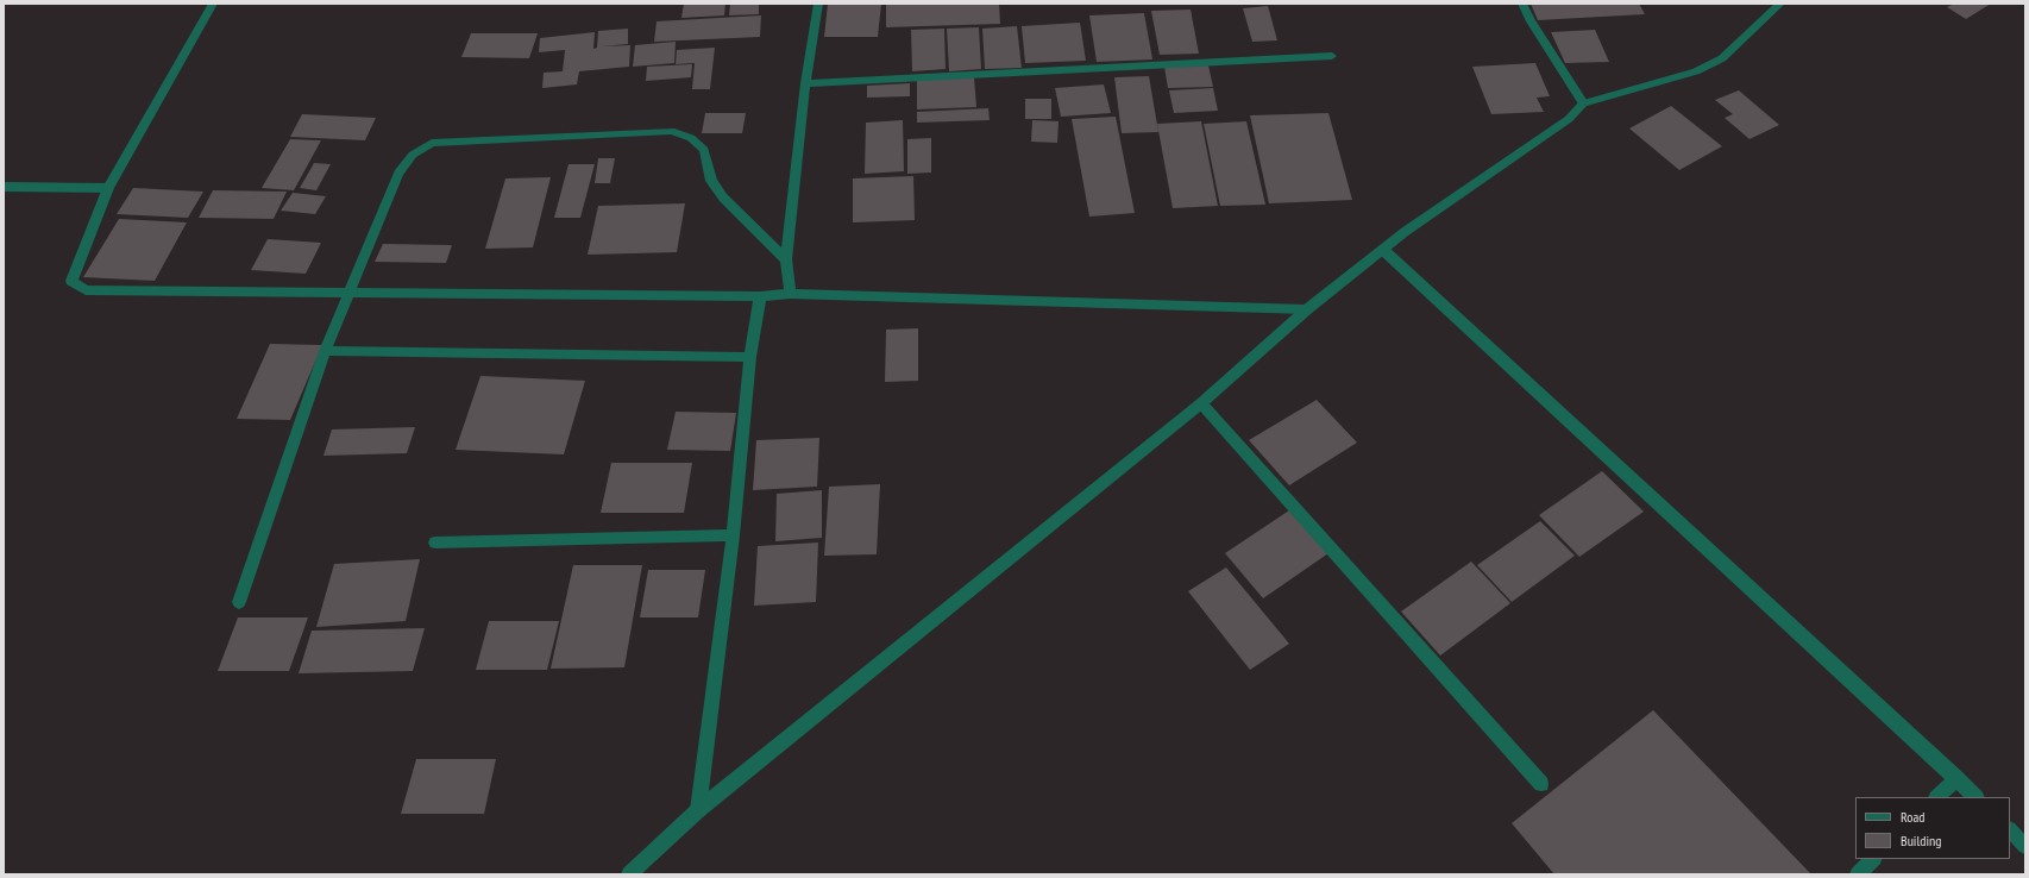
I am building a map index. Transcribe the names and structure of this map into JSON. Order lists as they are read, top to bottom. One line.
{"legend":["Road","Building"]}
